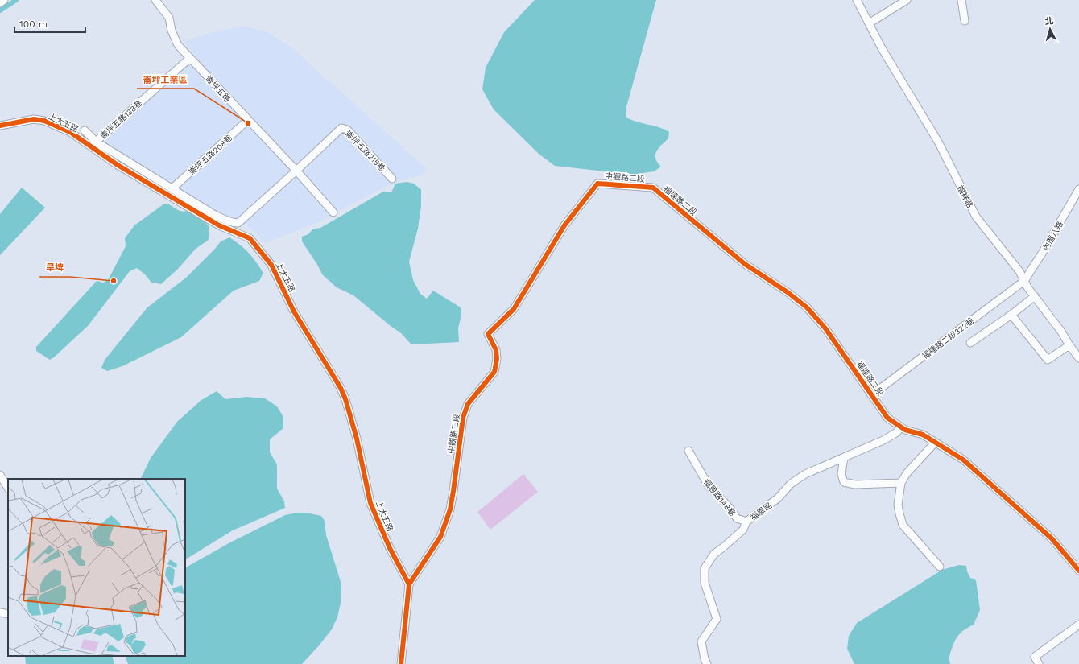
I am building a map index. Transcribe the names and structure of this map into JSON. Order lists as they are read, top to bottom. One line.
{"streets":{"street":["崙坪五路","崙坪五路138巷","上大五路","崙坪五路215巷","崙坪五路208巷","中觀路二段","福祥路","福達路二段","內厝八路","福達路二段322巷","福恩路148巷","福恩路"]},"crossings":[["崙坪五路","崙坪五路138巷"],["崙坪五路","崙坪五路215巷"],["崙坪五路","崙坪五路208巷"],["上大五路","中觀路二段"],["中觀路二段","福達路二段"],["福祥路","內厝八路"],["福祥路","福達路二段322巷"],["福達路二段","福達路二段322巷"],["福達路二段","福恩路"],["內厝八路","福達路二段322巷"],["福恩路148巷","福恩路"]],"places":["崙坪工業區","旱埤"],"scale_bar":"100 m","north":"top"}
